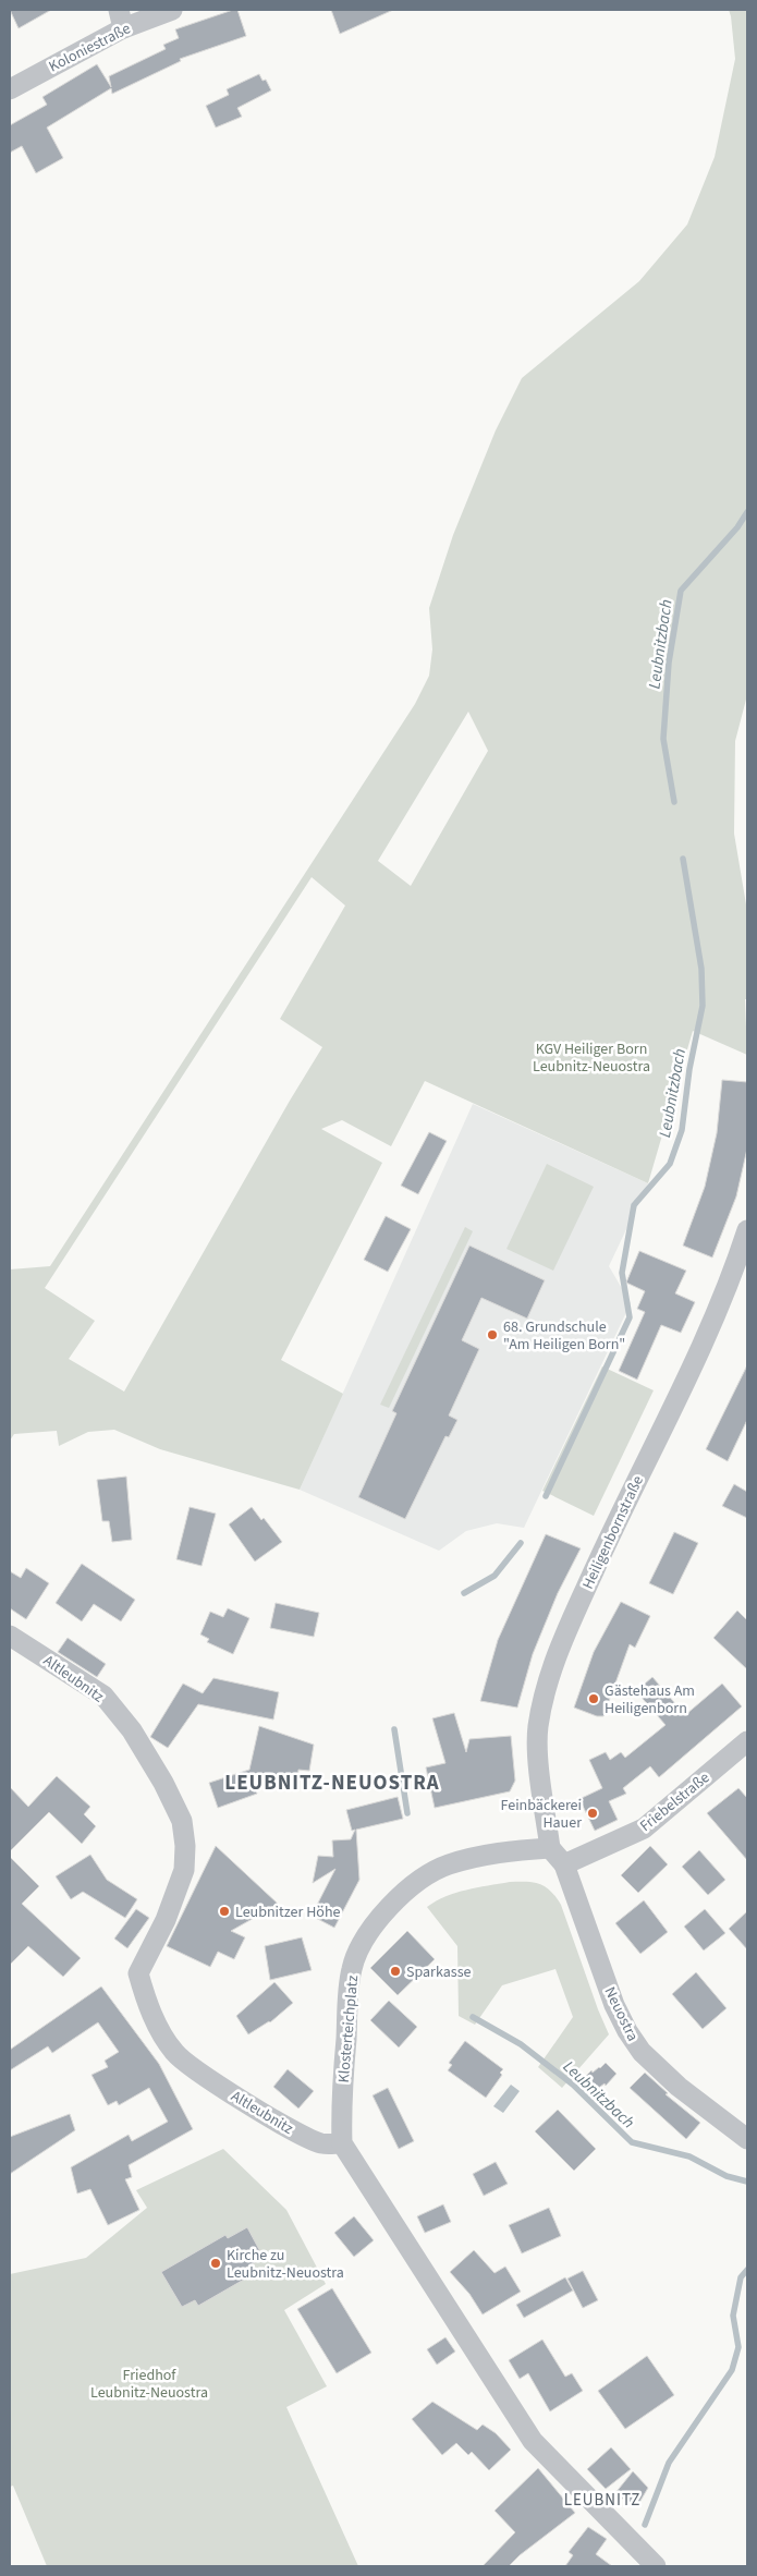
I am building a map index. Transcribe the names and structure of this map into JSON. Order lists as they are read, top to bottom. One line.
{"streets":{"street":["Koloniestraße","Heiligenbornstraße","Altleubnitz","Friebelstraße","Neuostra","Klosterteichplatz"]},"crossings":[["Heiligenbornstraße","Neuostra"],["Heiligenbornstraße","Klosterteichplatz"],["Altleubnitz","Klosterteichplatz"],["Friebelstraße","Neuostra"],["Neuostra","Klosterteichplatz"]],"districts":["LEUBNITZ-NEUOSTRA","LEUBNITZ"],"water":["Leubnitzbach"],"parks":["KGV Heiliger Born Leubnitz-Neuostra","Friedhof Leubnitz-Neuostra"],"places":["68. Grundschule \"Am Heiligen Born\"","Gästehaus Am Heiligenborn","Feinbäckerei Hauer","Leubnitzer Höhe","Sparkasse","Kirche zu Leubnitz-Neuostra"]}
